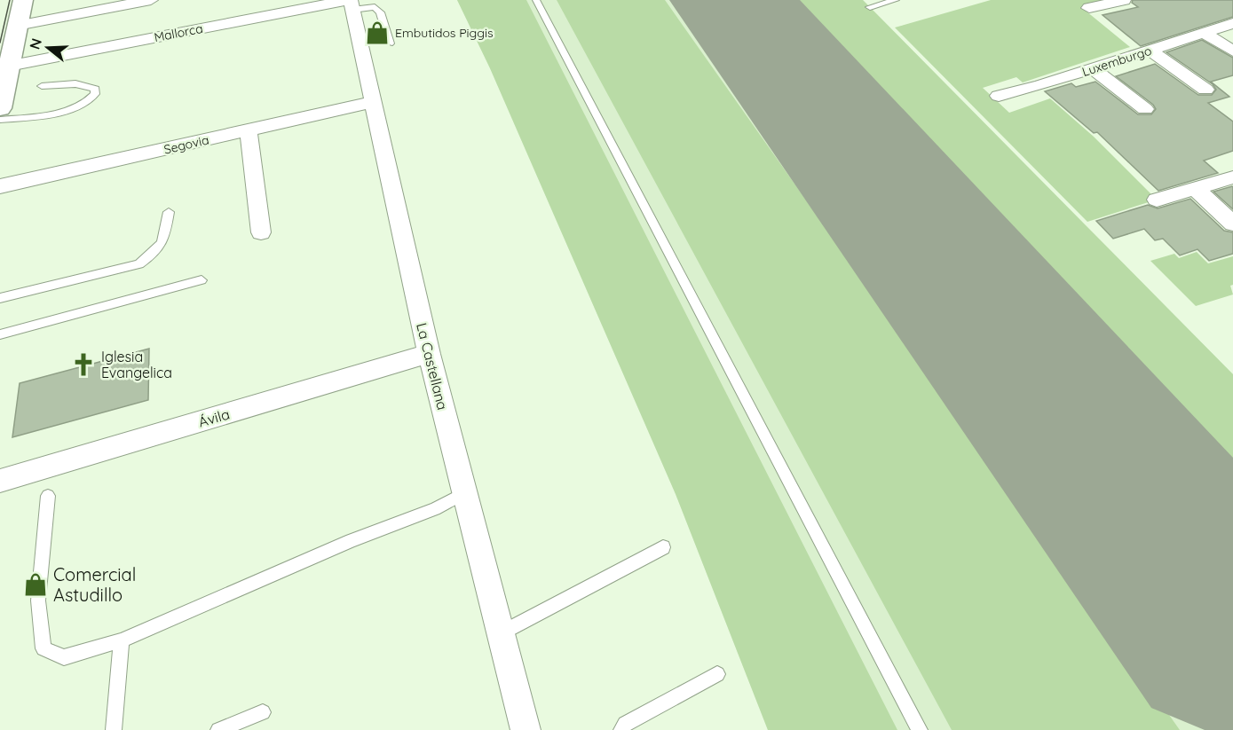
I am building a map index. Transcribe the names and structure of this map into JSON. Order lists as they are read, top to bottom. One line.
{"streets":{"street":["Mallorca","Luxemburgo","Segovia","La Castellana","Ávila"]},"crossings":[["Mallorca","La Castellana"],["Segovia","La Castellana"],["La Castellana","Ávila"]],"places":{"shop":["Embutidos Piggis","Comercial Astudillo"],"church":["Iglesia Evangelica"]},"north":"left"}
